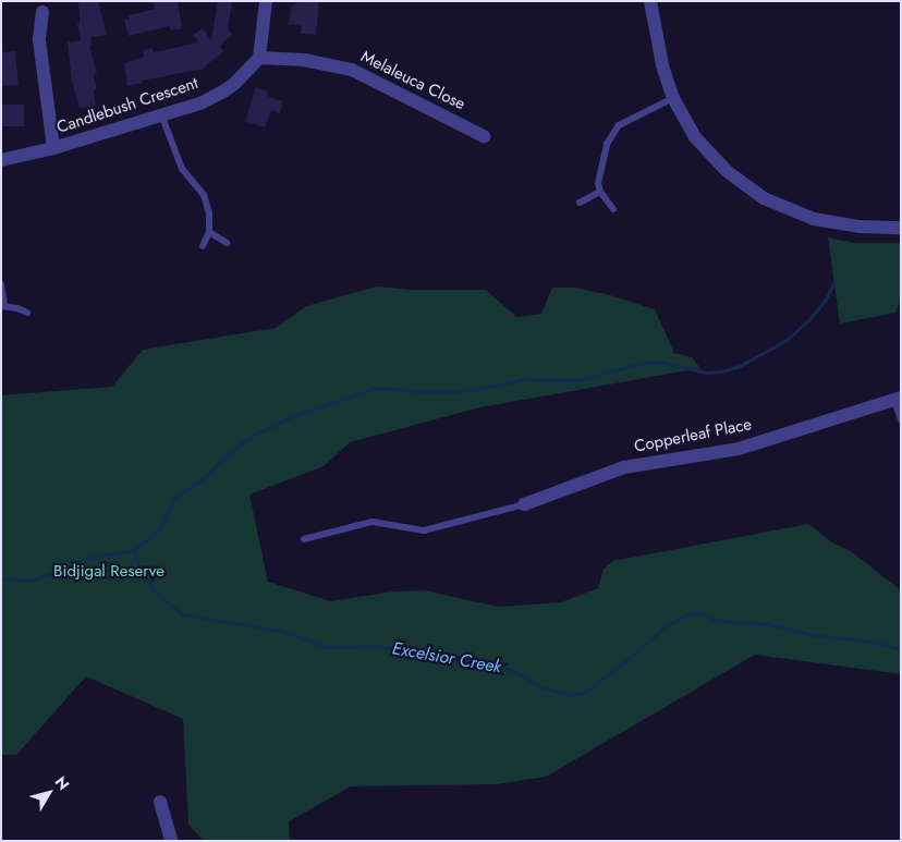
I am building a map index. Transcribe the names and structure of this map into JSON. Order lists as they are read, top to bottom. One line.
{"streets":{"street":["Melaleuca Close","Candlebush Crescent","Copperleaf Place"]},"crossings":[["Melaleuca Close","Candlebush Crescent"]],"water":["Excelsior Creek"],"parks":["Bidjigal Reserve"],"north":"top right"}
